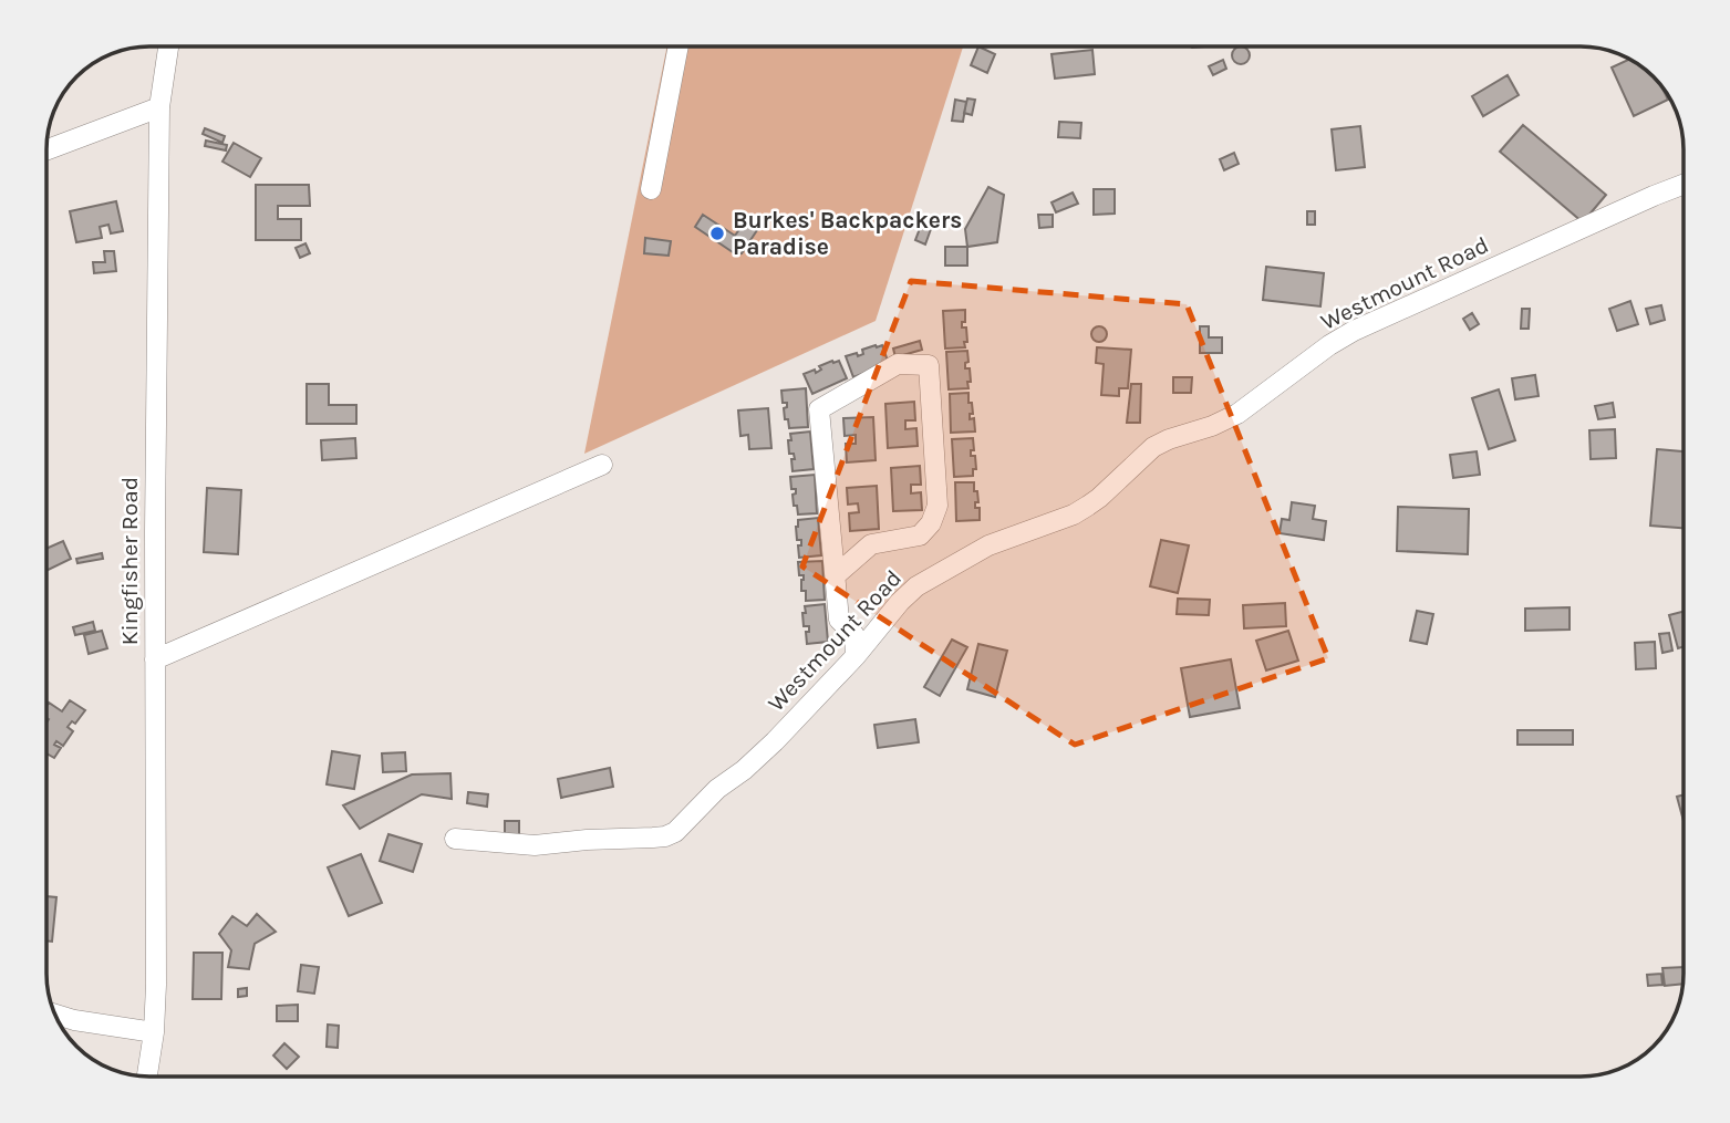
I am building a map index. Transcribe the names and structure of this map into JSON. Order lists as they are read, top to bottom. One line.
{"streets":{"street":["Westmount Road","Kingfisher Road"]},"places":["Burkes' Backpackers Paradise"]}
